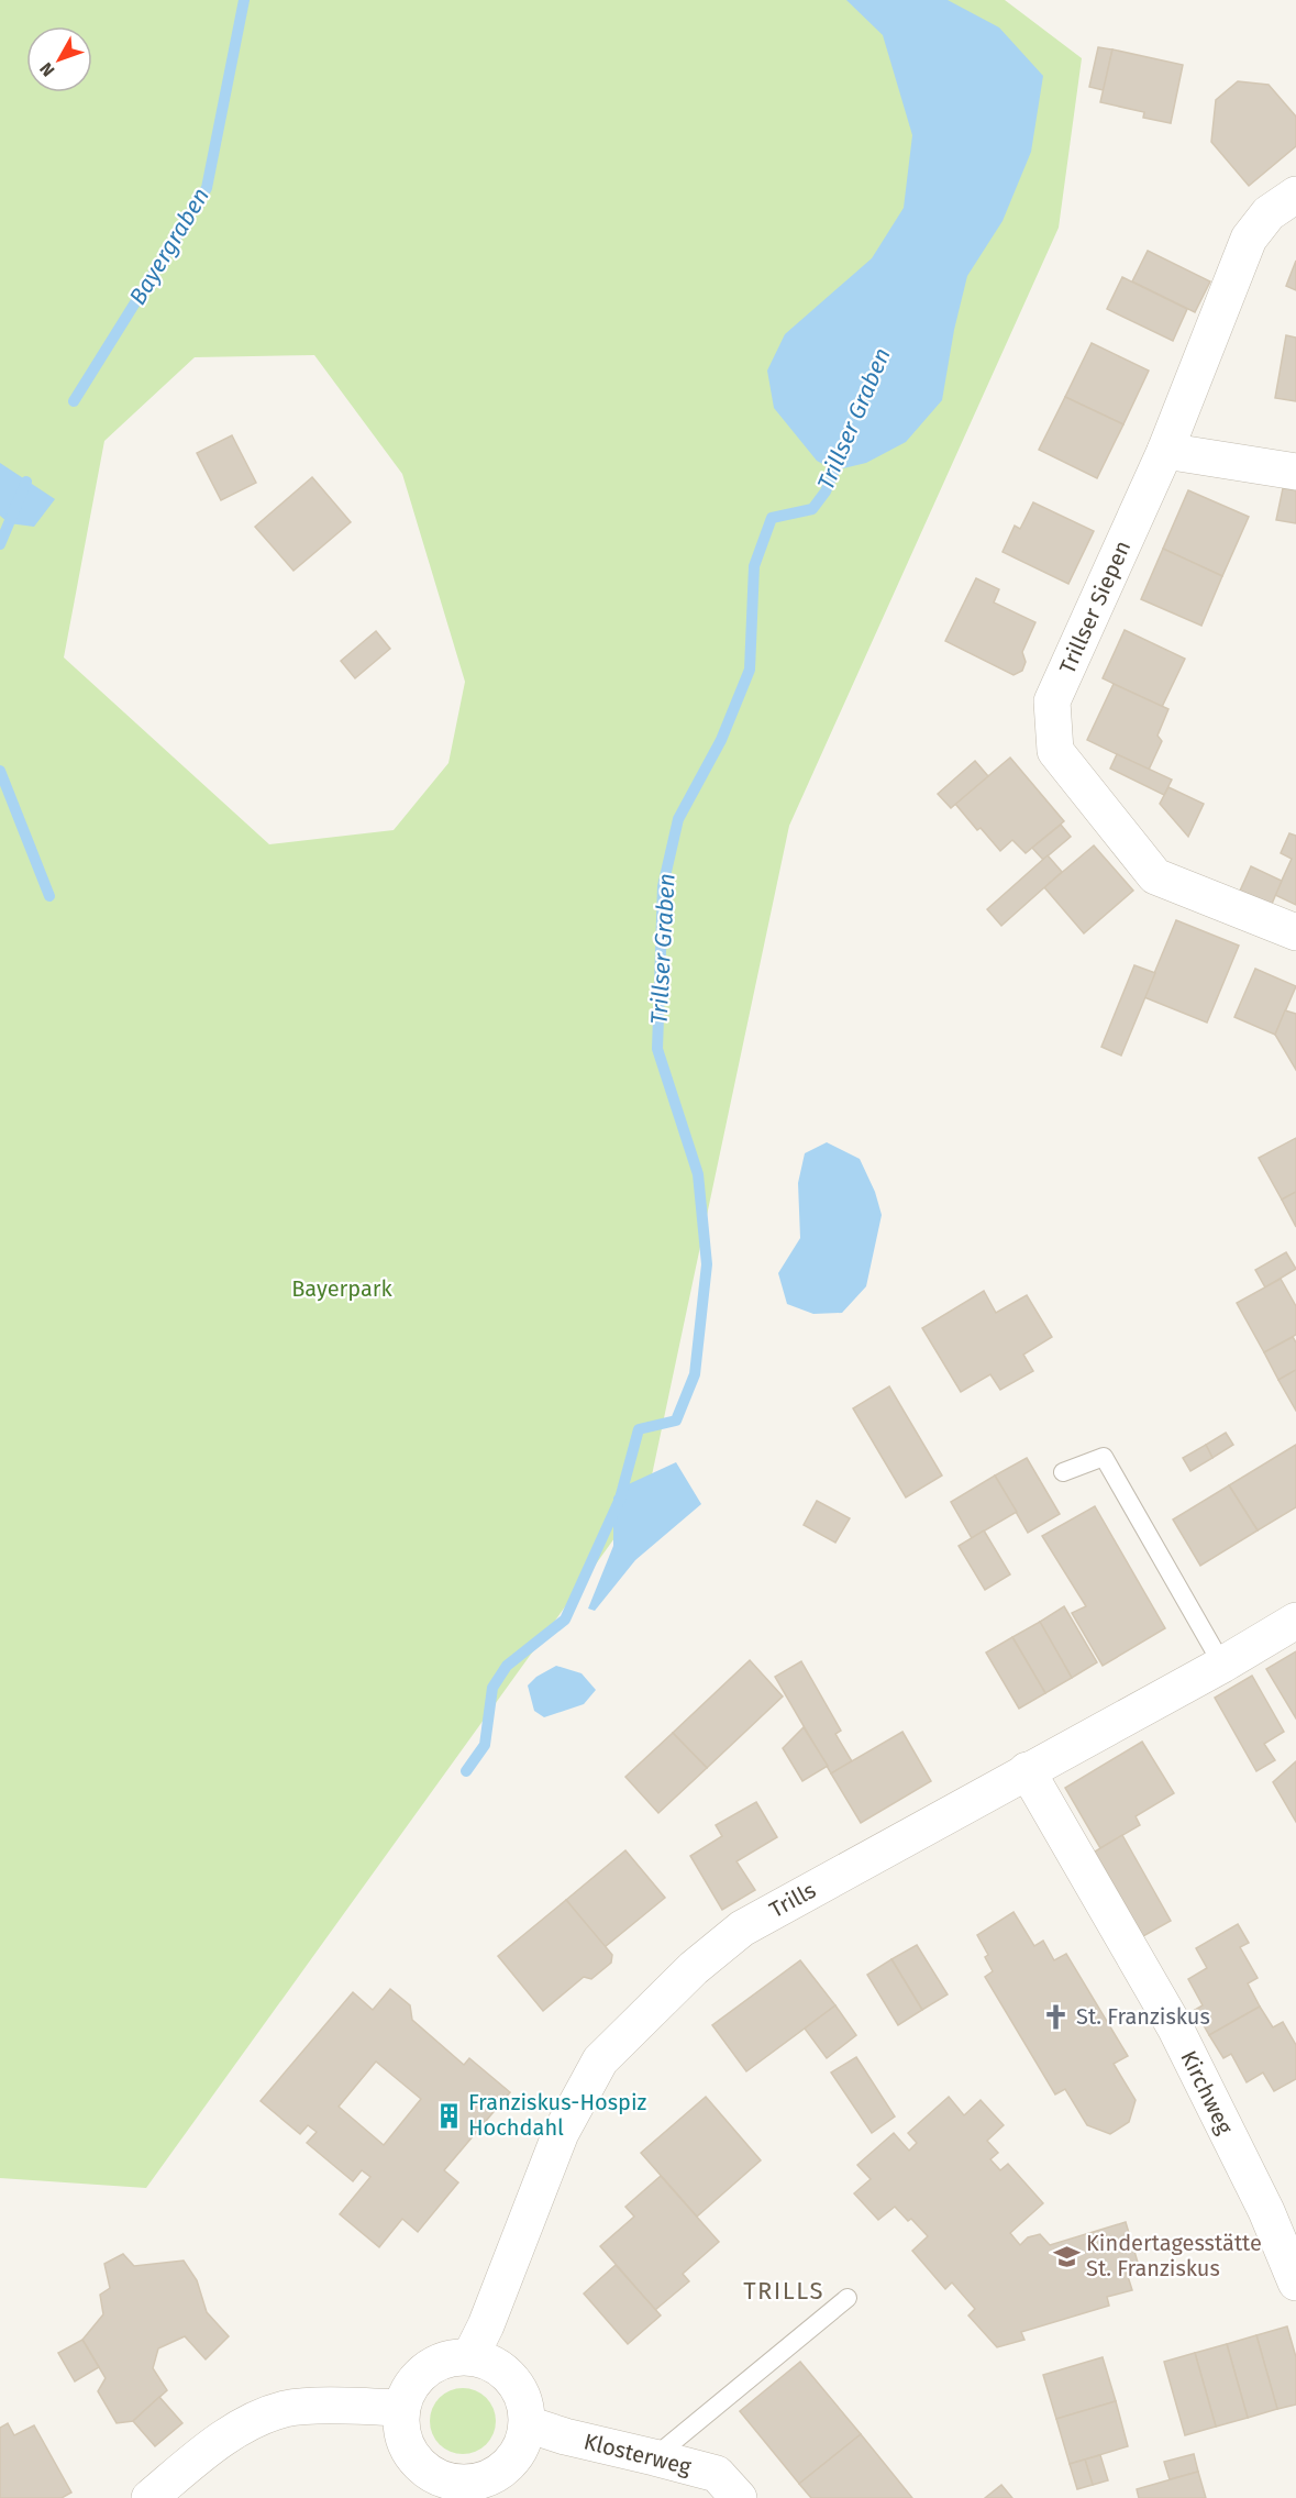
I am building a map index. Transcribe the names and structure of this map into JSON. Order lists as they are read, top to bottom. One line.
{"streets":{"street":["Trillser Siepen","Trills","Kirchweg","Klosterweg"]},"crossings":[["Trills","Kirchweg"],["Trills","Klosterweg"]],"districts":["TRILLS"],"water":["Bayergraben","Trillser Graben"],"parks":["Bayerpark"],"places":{"church":["St. Franziskus"],"building":["Franziskus-Hospiz Hochdahl"],"school or university":["Kindertagesstätte St. Franziskus"]},"north":"bottom left"}
